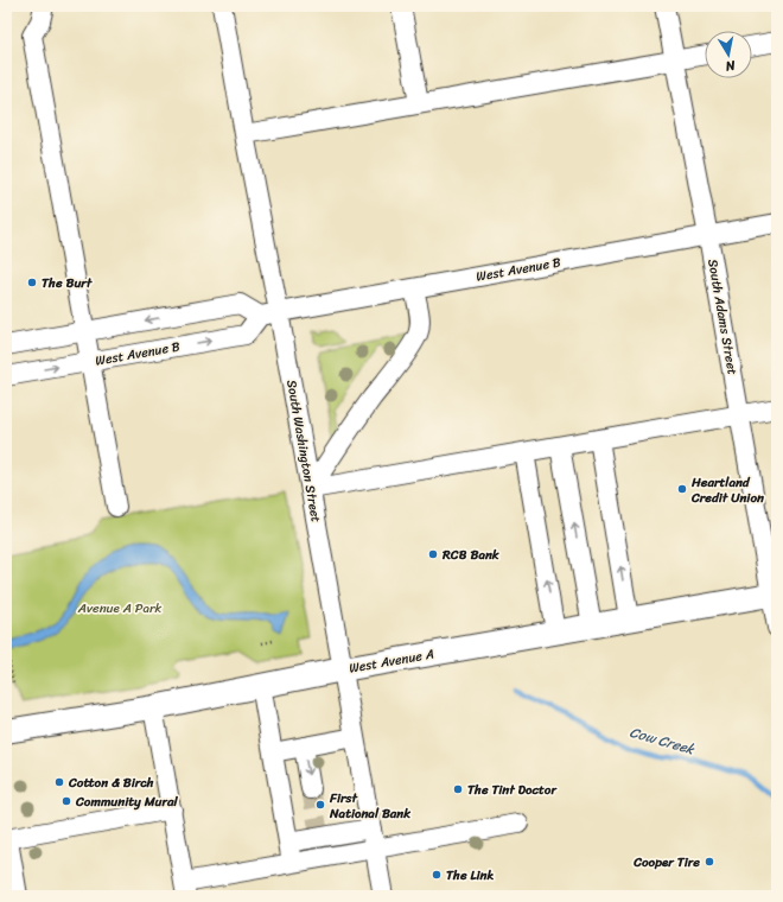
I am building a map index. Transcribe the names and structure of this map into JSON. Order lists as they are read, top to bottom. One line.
{"streets":{"main road":["West Avenue A"],"street":["West Avenue B","South Adams Street","South Washington Street"]},"crossings":[["West Avenue B","South Adams Street"],["West Avenue B","South Washington Street"],["South Adams Street","West Avenue A"],["South Washington Street","West Avenue A"]],"water":["Cow Creek"],"parks":["Avenue A Park"],"places":["The Burt","Heartland Credit Union","RCB Bank","Cotton & Birch","The Tint Doctor","Community Mural","First National Bank","Cooper Tire","The Link"],"north":"bottom"}
